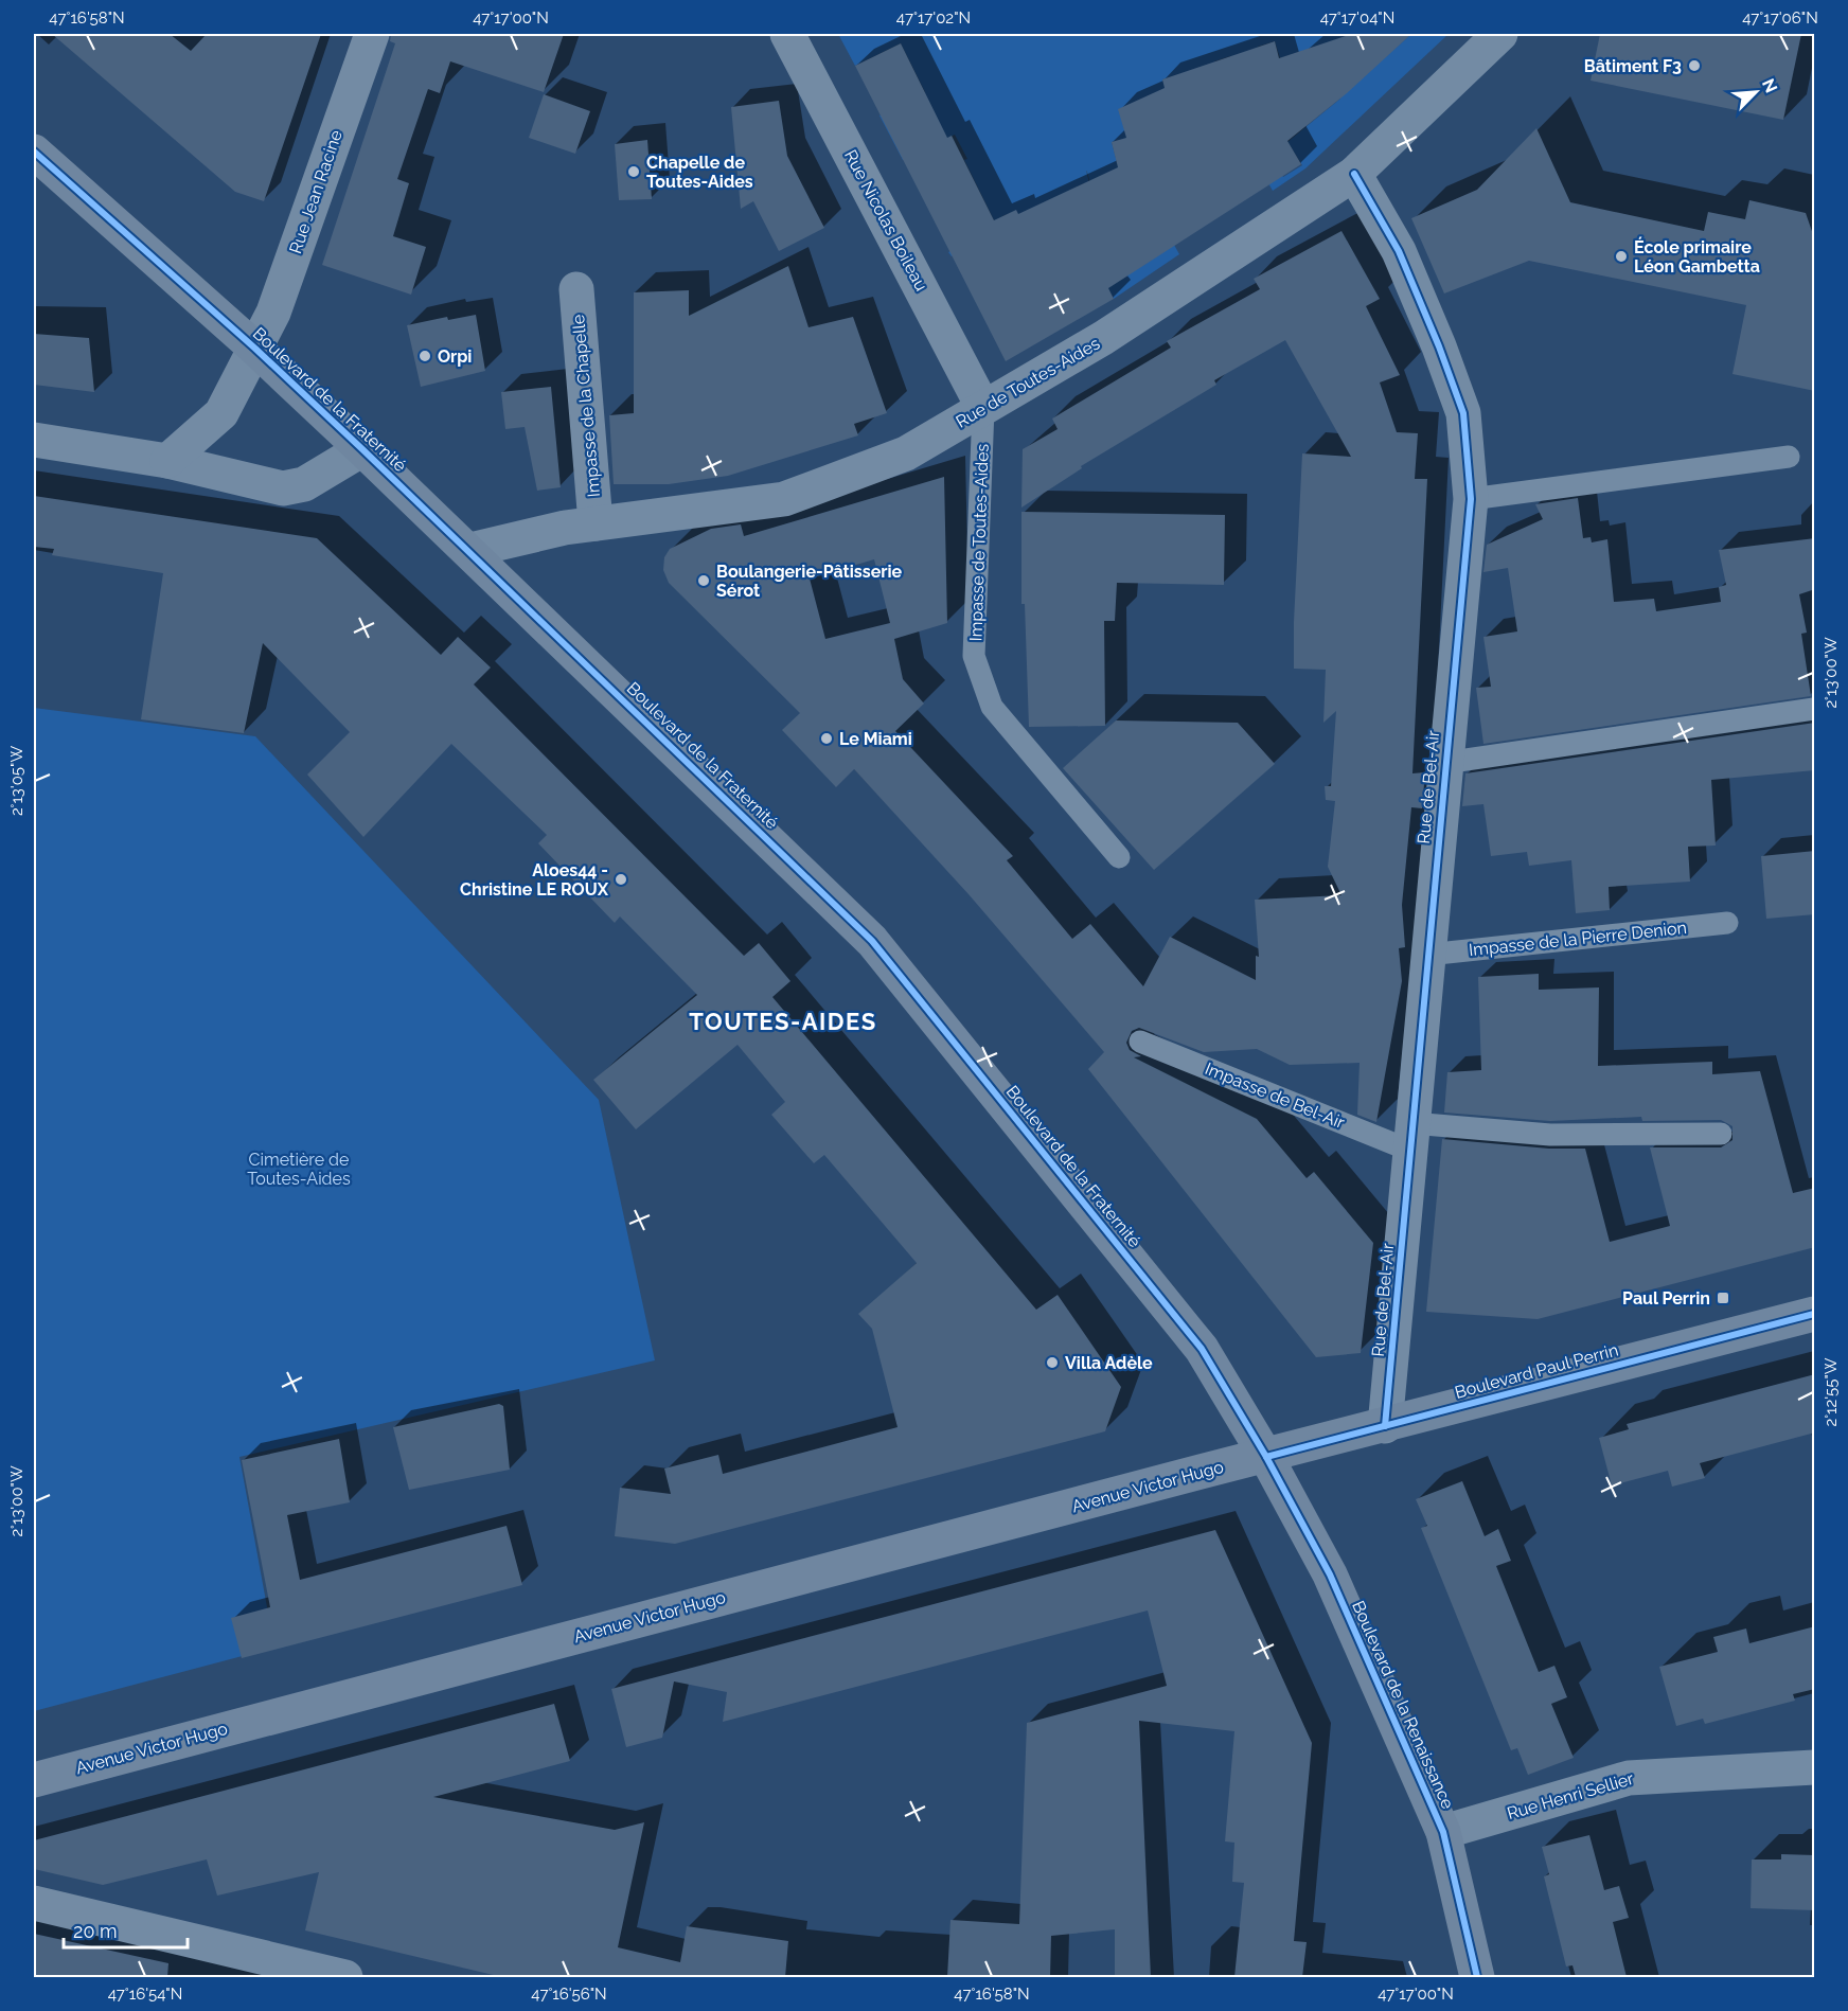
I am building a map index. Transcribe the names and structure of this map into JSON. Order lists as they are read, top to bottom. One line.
{"streets":{"main road":["Boulevard de la Fraternité","Boulevard Paul Perrin","Avenue Victor Hugo","Boulevard de la Renaissance"],"street":["Rue Jean Racine","Rue Nicolas Boileau","Rue de Toutes-Aides","Impasse de la Chapelle","Rue de Bel-Air","Rue Henri Sellier"],"lane":["Impasse de Toutes-Aides","Impasse de la Pierre Denion","Impasse de Bel-Air"]},"crossings":[["Rue Jean Racine","Boulevard de la Fraternité"],["Rue Nicolas Boileau","Rue de Toutes-Aides"],["Rue Nicolas Boileau","Impasse de Toutes-Aides"],["Rue de Toutes-Aides","Boulevard de la Fraternité"],["Rue de Toutes-Aides","Impasse de la Chapelle"],["Rue de Toutes-Aides","Impasse de Toutes-Aides"],["Rue de Toutes-Aides","Rue de Bel-Air"],["Boulevard de la Fraternité","Boulevard Paul Perrin"],["Boulevard de la Fraternité","Avenue Victor Hugo"],["Boulevard de la Fraternité","Boulevard de la Renaissance"],["Rue de Bel-Air","Impasse de la Pierre Denion"],["Rue de Bel-Air","Impasse de Bel-Air"],["Rue de Bel-Air","Boulevard Paul Perrin"],["Boulevard Paul Perrin","Avenue Victor Hugo"],["Boulevard Paul Perrin","Boulevard de la Renaissance"],["Avenue Victor Hugo","Boulevard de la Renaissance"],["Boulevard de la Renaissance","Rue Henri Sellier"]],"districts":["TOUTES-AIDES"],"parks":["Cimetière de Toutes-Aides"],"places":{"other":["Bâtiment F3","Chapelle de Toutes-Aides","École primaire Léon Gambetta","Orpi","Boulangerie-Pâtisserie Sérot","Le Miami","Aloes44 - Christine LE ROUX","Villa Adèle"],"transit":["Paul Perrin"]},"scale_bar":"20 m","north":"top right","coordinates":["47°16'58\"N","47°17'00\"N","47°17'02\"N","47°17'04\"N","47°17'06\"N","2°13'00\"W","2°13'05\"W","2°12'55\"W","47°16'54\"N","47°16'56\"N"]}
